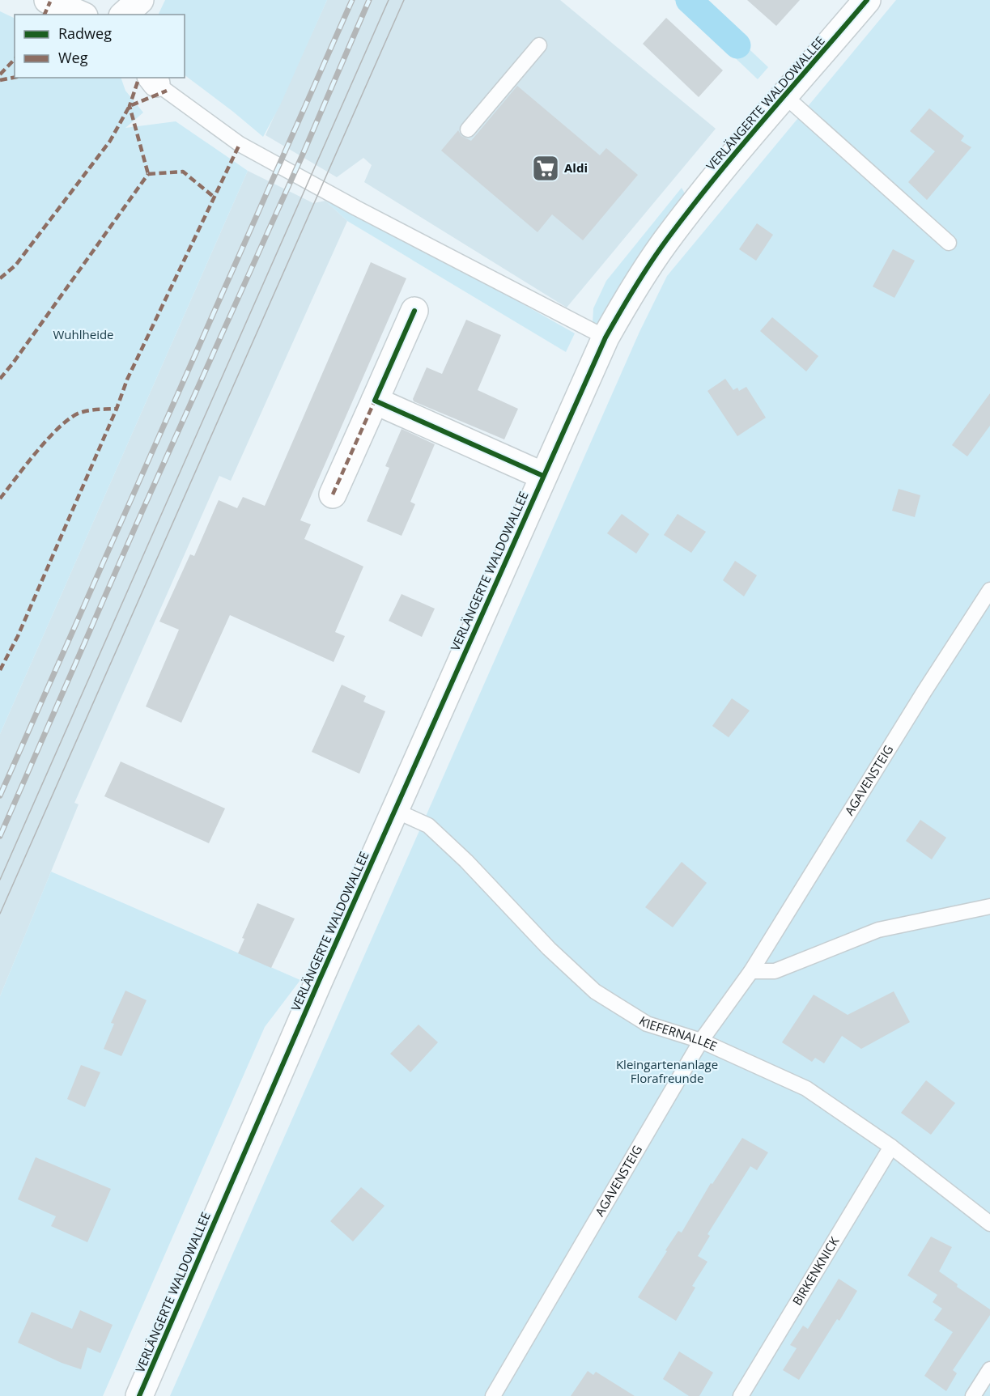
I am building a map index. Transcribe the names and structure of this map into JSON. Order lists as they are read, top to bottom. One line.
{"streets":{"street":["VERLÄNGERTE WALDOWALLEE"],"lane":["AGAVENSTEIG","KIEFERNALLEE","BIRKENKNICK"]},"crossings":[["VERLÄNGERTE WALDOWALLEE","KIEFERNALLEE"],["AGAVENSTEIG","KIEFERNALLEE"],["KIEFERNALLEE","BIRKENKNICK"]],"parks":["Wuhlheide","Kleingartenanlage Florafreunde"],"places":{"supermarket":["Aldi"]},"legend":["Radweg","Weg"]}
